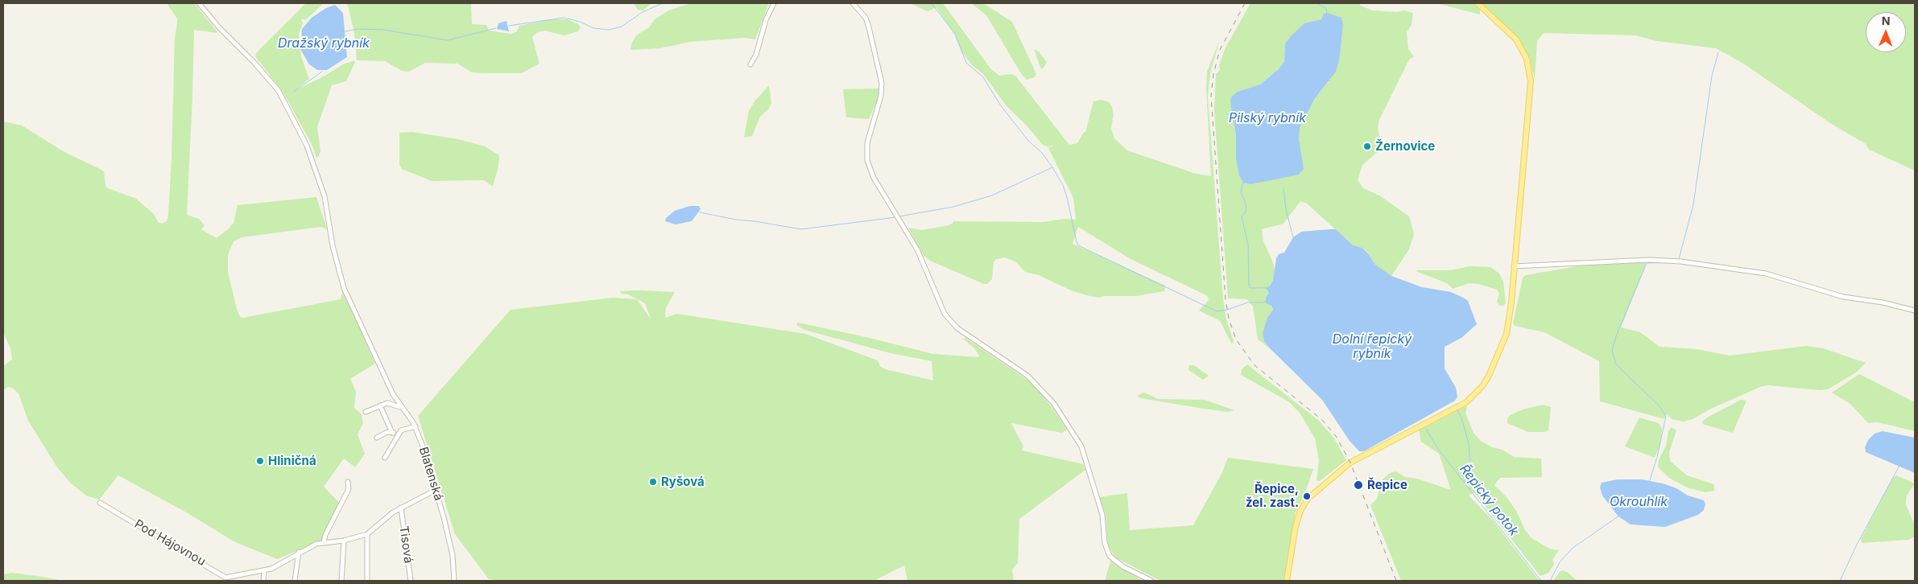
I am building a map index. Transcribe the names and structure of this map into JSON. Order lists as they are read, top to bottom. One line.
{"streets":{"street":["Blatenská","Pod Hájovnou","Tisová"]},"crossings":[["Blatenská","Pod Hájovnou"],["Pod Hájovnou","Tisová"]],"water":["Dražský rybník","Pilský rybník","Dolní řepický rybník","Řepický potok","Okrouhlík"],"places":["Žernovice","Hliničná","Ryšová","Řepice","Řepice, žel. zast."],"north":"top"}
